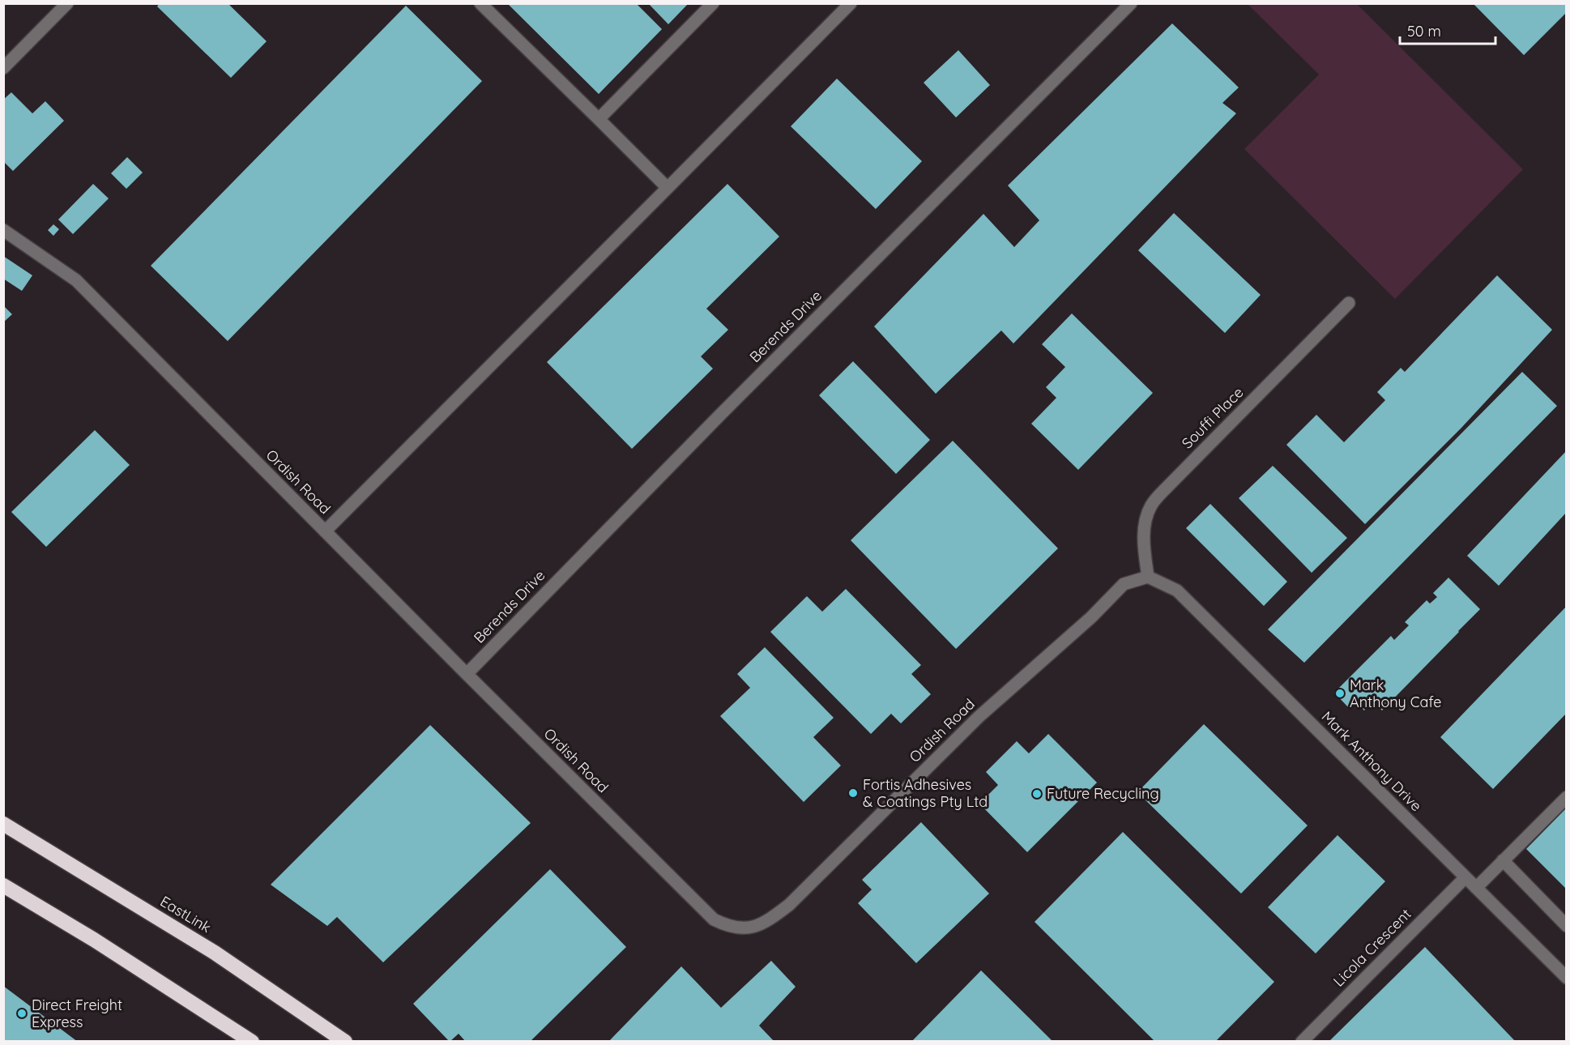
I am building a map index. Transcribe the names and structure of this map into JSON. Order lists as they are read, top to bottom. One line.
{"streets":{"highway":["EastLink"],"street":["Berends Drive","Souffi Place","Ordish Road","Mark Anthony Drive","Licola Crescent"]},"crossings":[["Berends Drive","Ordish Road"],["Souffi Place","Ordish Road"],["Souffi Place","Mark Anthony Drive"],["Ordish Road","Mark Anthony Drive"],["Mark Anthony Drive","Licola Crescent"]],"places":["Mark Anthony Cafe","Fortis Adhesives & Coatings Pty Ltd","Future Recycling","Direct Freight Express"],"scale_bar":"50 m"}
